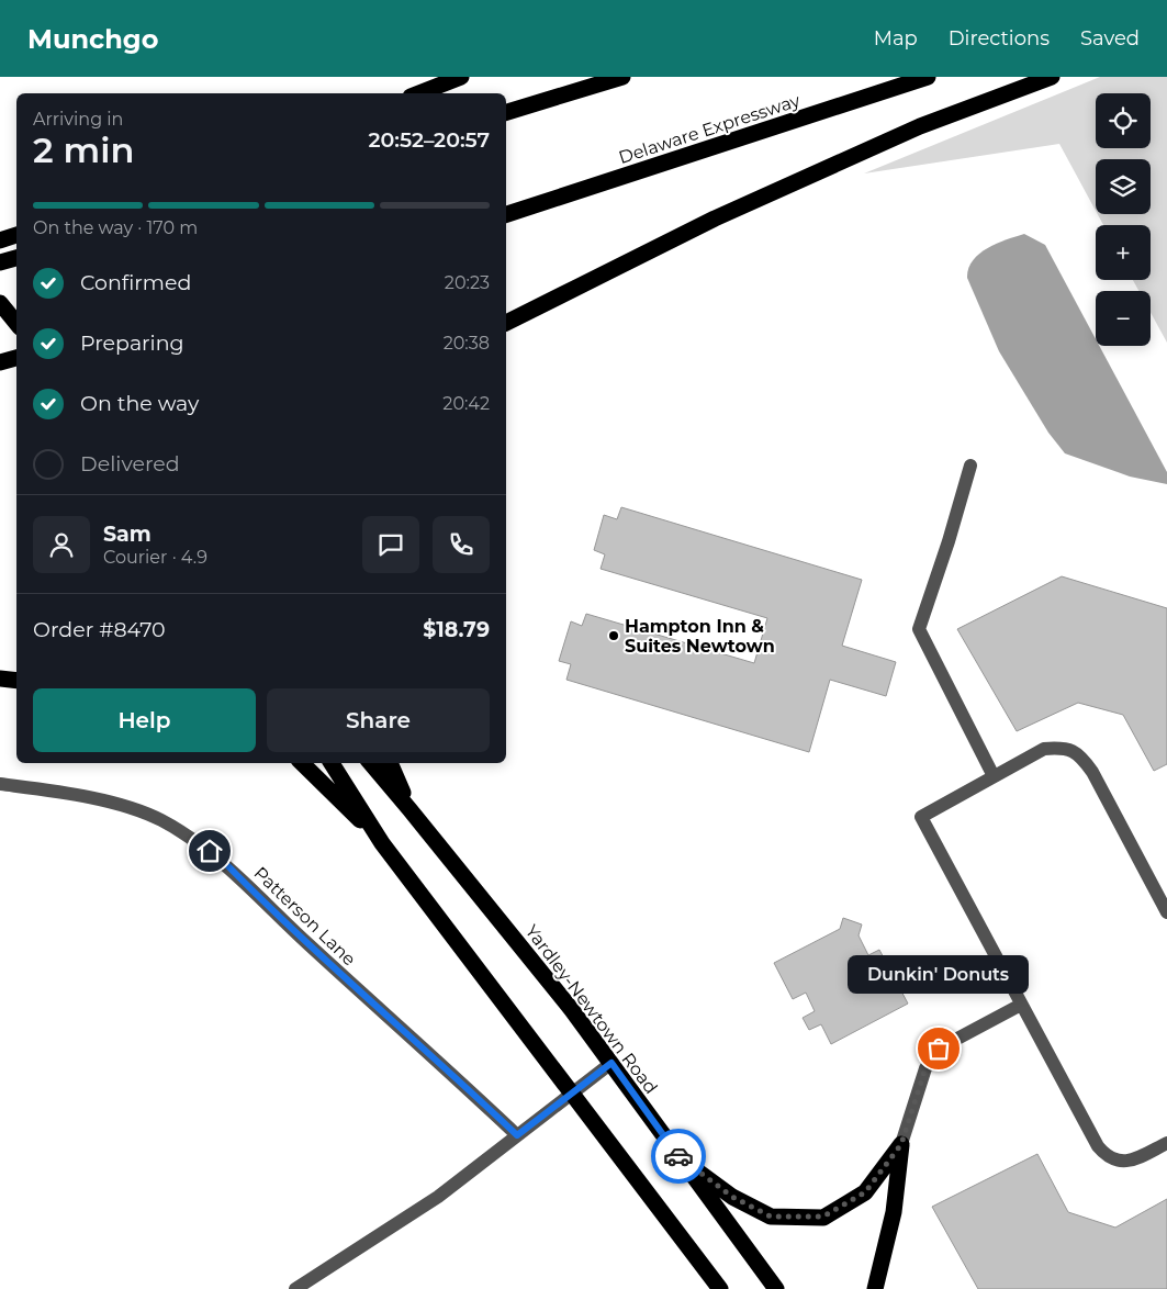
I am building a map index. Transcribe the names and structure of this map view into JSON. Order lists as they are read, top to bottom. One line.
{"streets":{"highway":["Delaware Expressway","Yardley-Newtown Road"],"street":["Patterson Lane"]},"places":["Hampton Inn & Suites Newtown","Dunkin' Donuts"],"page":{"header":"Munchgo","nav":["Map","Directions","Saved"],"map_buttons":["+","−"],"heading":["2 min","Arriving in","20:52–20:57"],"panel":["Sam","Courier · 4.9","Order #8470","$18.79"],"bar":"On the way · 170 m","list":[["Confirmed","20:23"],["Preparing","20:38"],["On the way","20:42"],"Delivered"],"buttons":["Help","Share"],"bubble":"Dunkin' Donuts"}}
